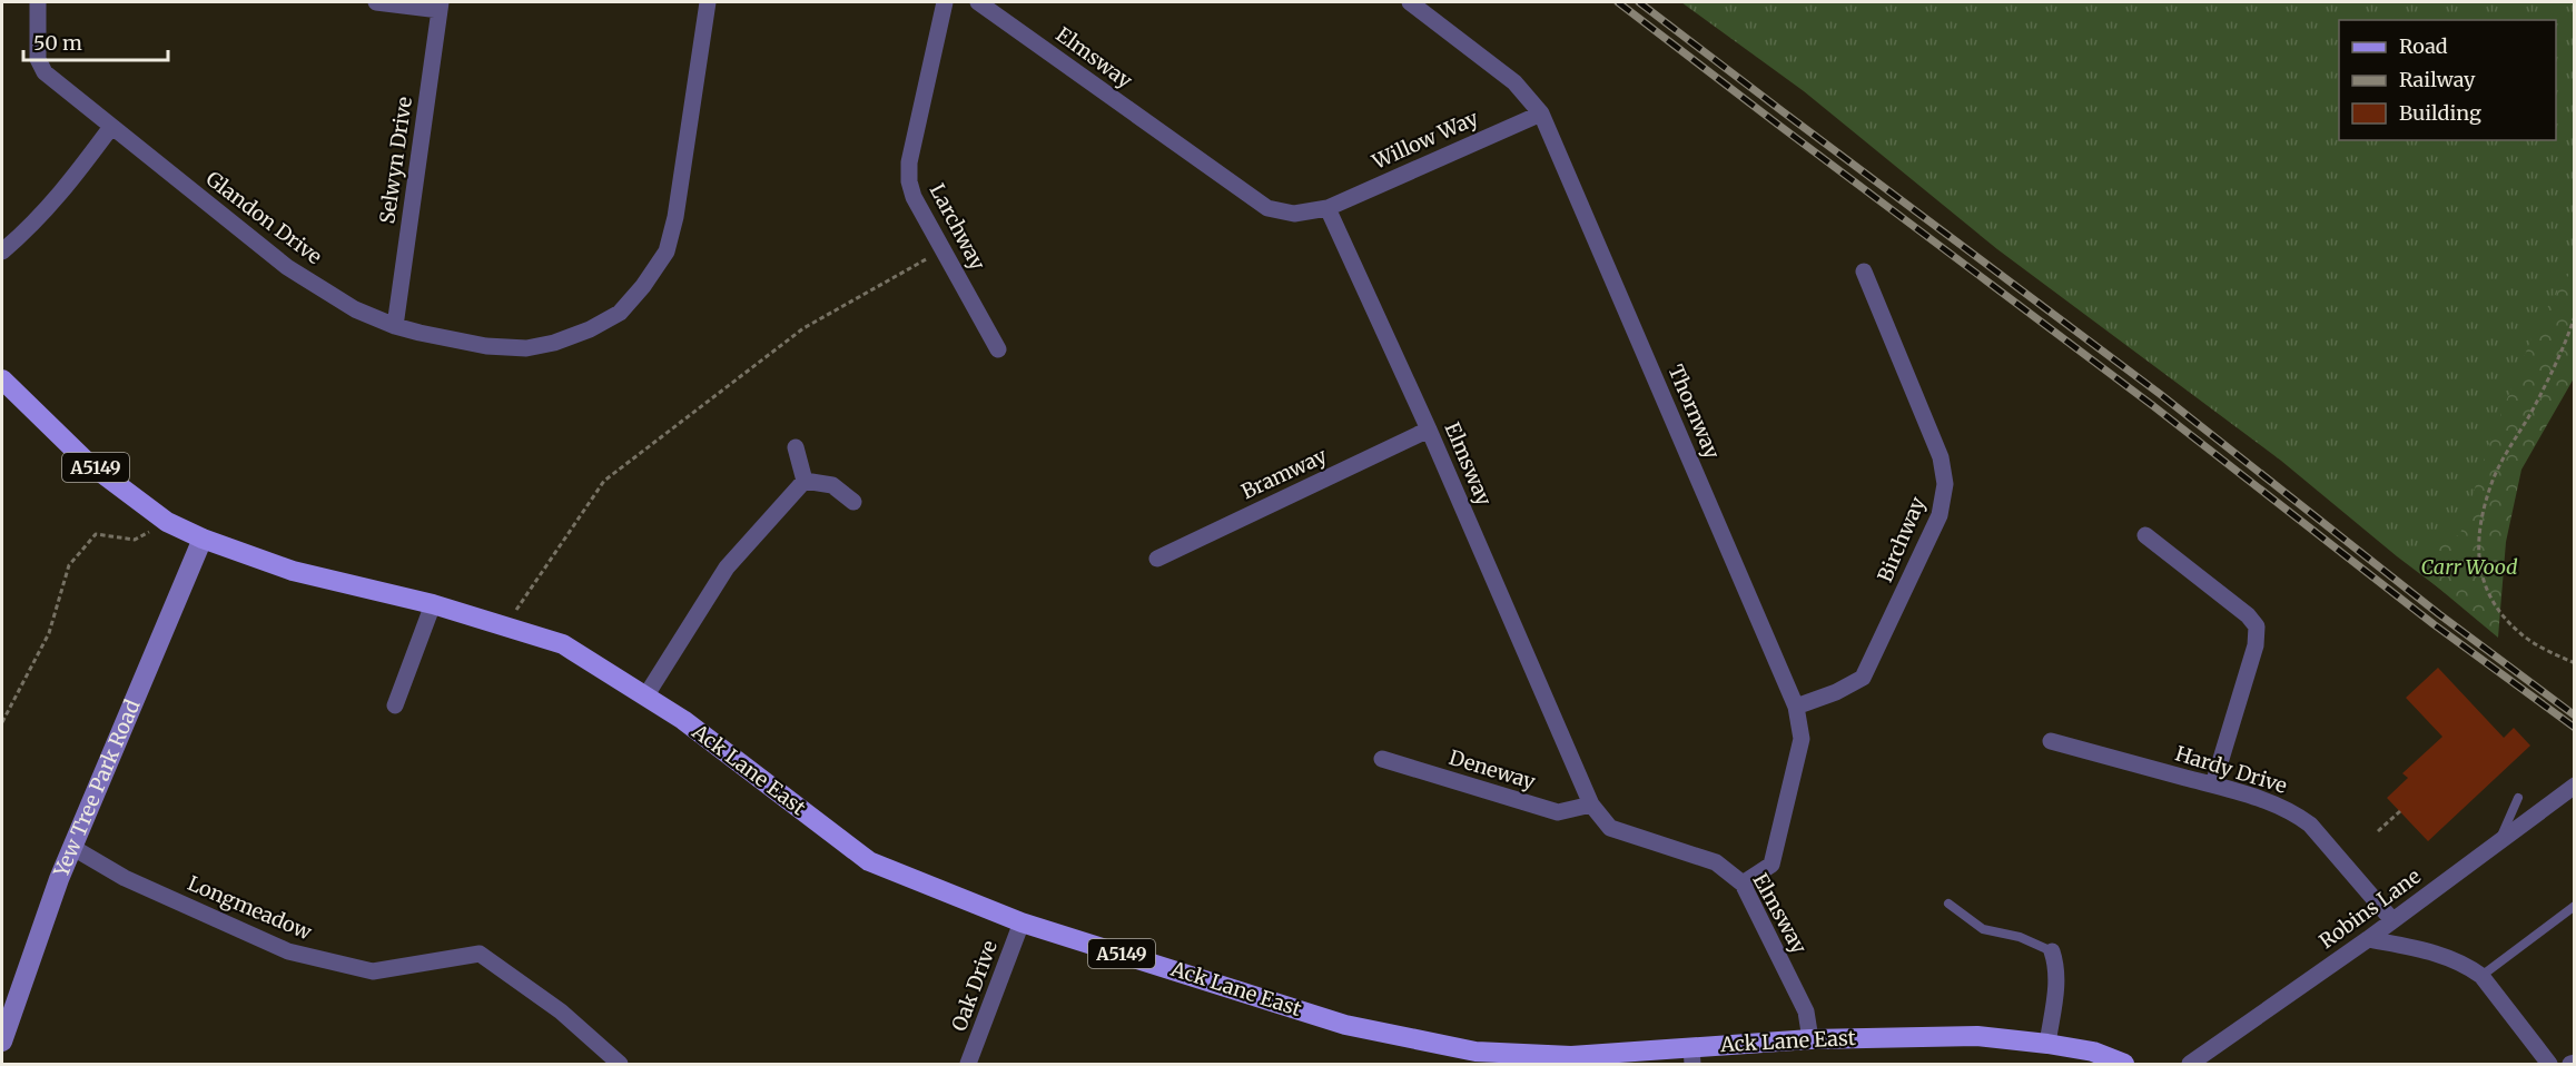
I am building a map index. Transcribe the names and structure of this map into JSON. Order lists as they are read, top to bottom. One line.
{"streets":{"main road":["A5149","Ack Lane East"],"street":["Elmsway","Willow Way","Selwyn Drive","Glandon Drive","Larchway","Thornway","Bramway","Birchway","Deneway","Hardy Drive","Yew Tree Park Road","Longmeadow","Robins Lane","Oak Drive"]},"crossings":[["Elmsway","Willow Way"],["Elmsway","Thornway"],["Elmsway","Bramway"],["Elmsway","Ack Lane East"],["Elmsway","Deneway"],["Willow Way","Thornway"],["Selwyn Drive","Glandon Drive"],["Thornway","Birchway"],["A5149","Ack Lane East"],["A5149","Yew Tree Park Road"],["Ack Lane East","Yew Tree Park Road"],["Ack Lane East","Oak Drive"],["Hardy Drive","Robins Lane"],["Yew Tree Park Road","Longmeadow"]],"parks":["Carr Wood"],"legend":["Road","Railway","Building"],"scale_bar":"50 m"}
